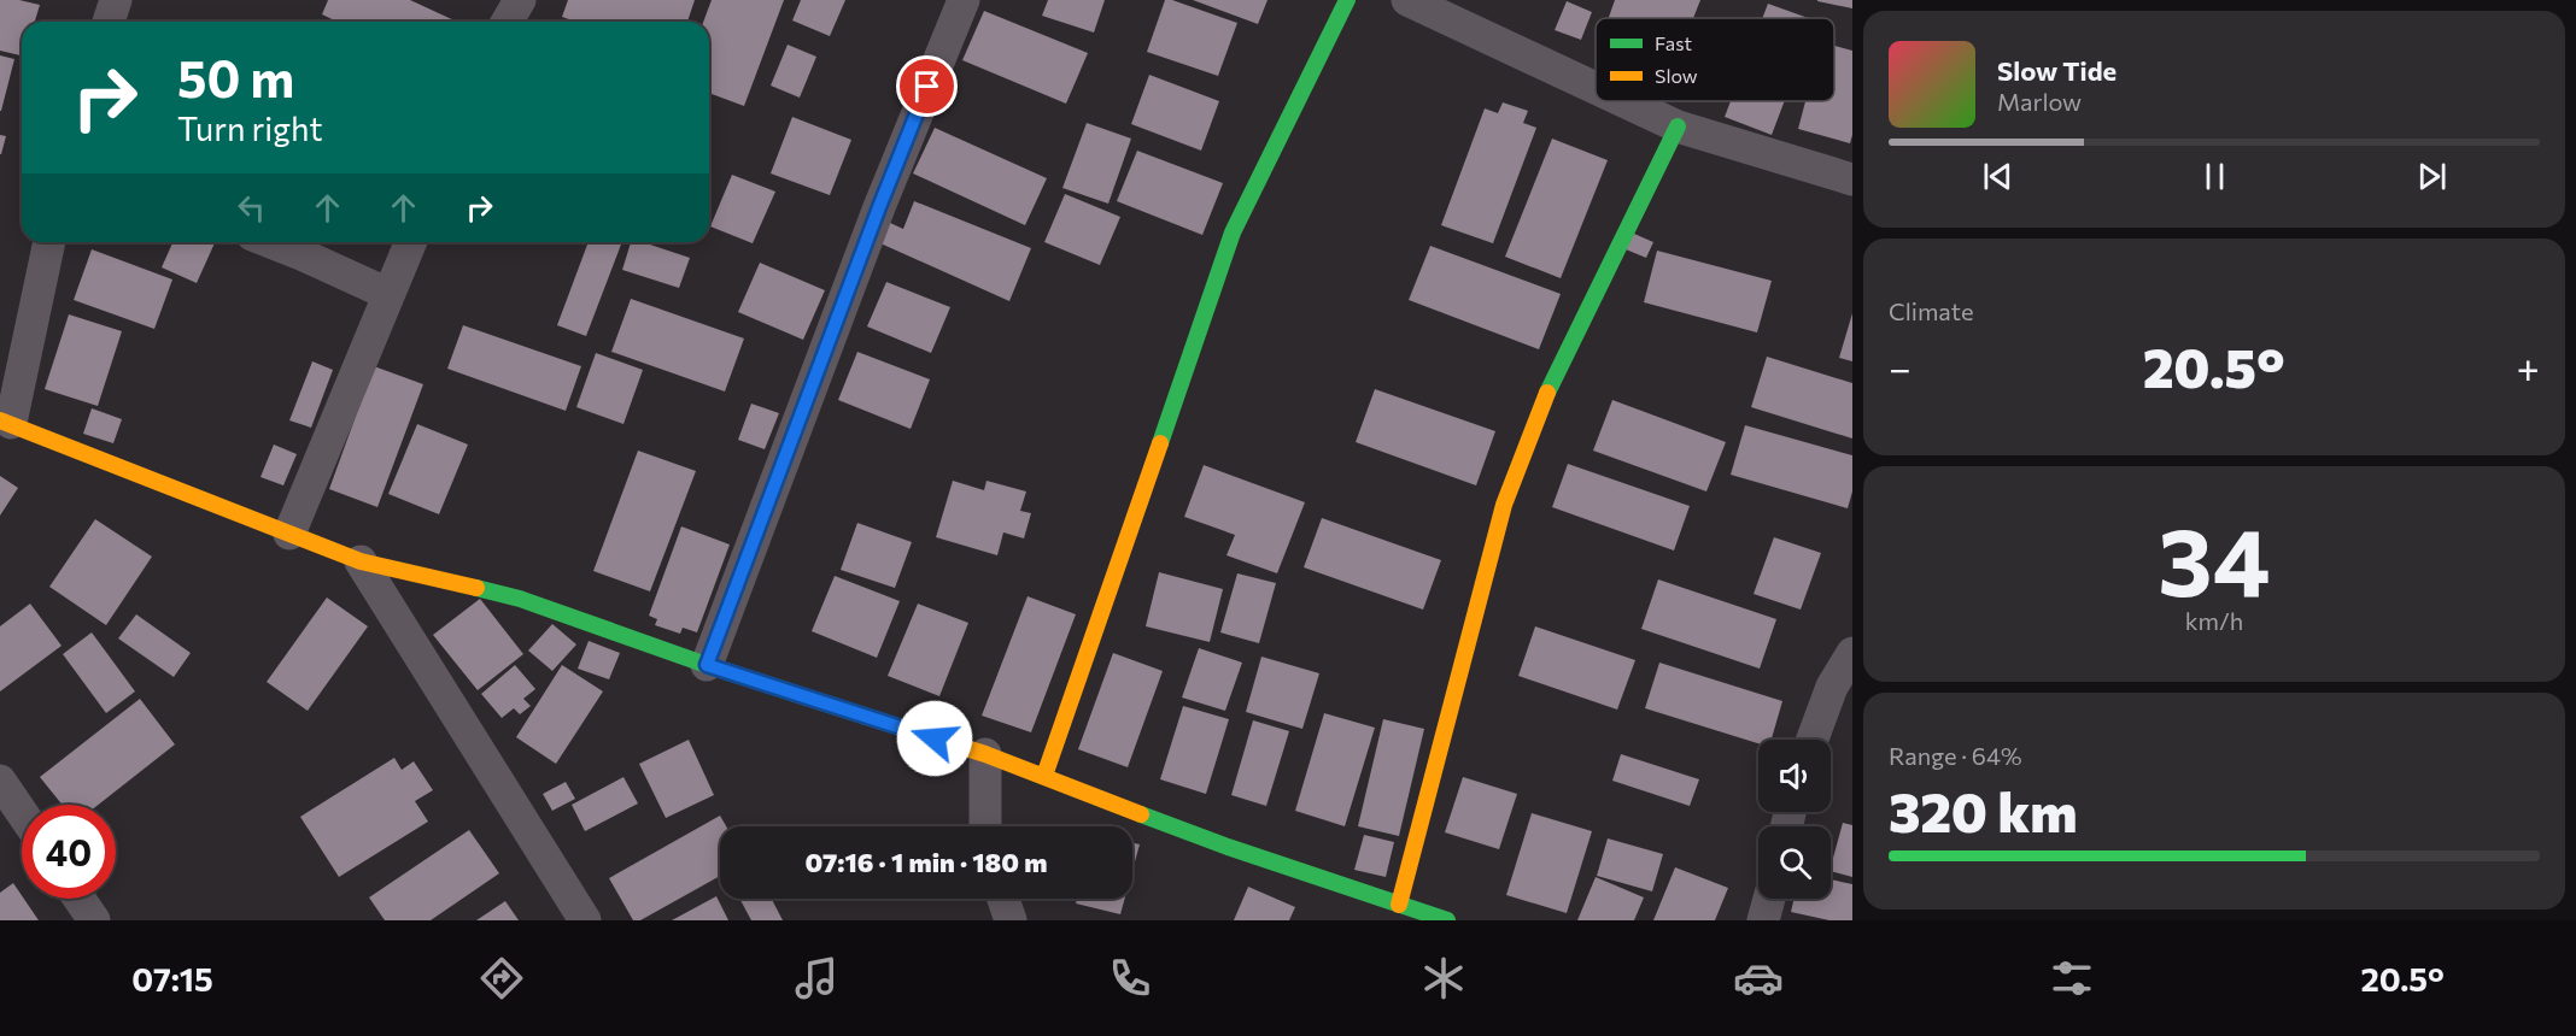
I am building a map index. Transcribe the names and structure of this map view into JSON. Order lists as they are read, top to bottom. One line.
{"legend":["Fast","Slow"],"page":{"turn":["50 m","Turn right"],"song":["Slow Tide","Marlow"],"tile":["Climate",["34","km/h"],["Range · 64%","320 km"]],"heat":["−","20.5°","+"],"limit":"40","trip":"07:16 · 1 min · 180 m","tabs":["07:15","20.5°"]}}
